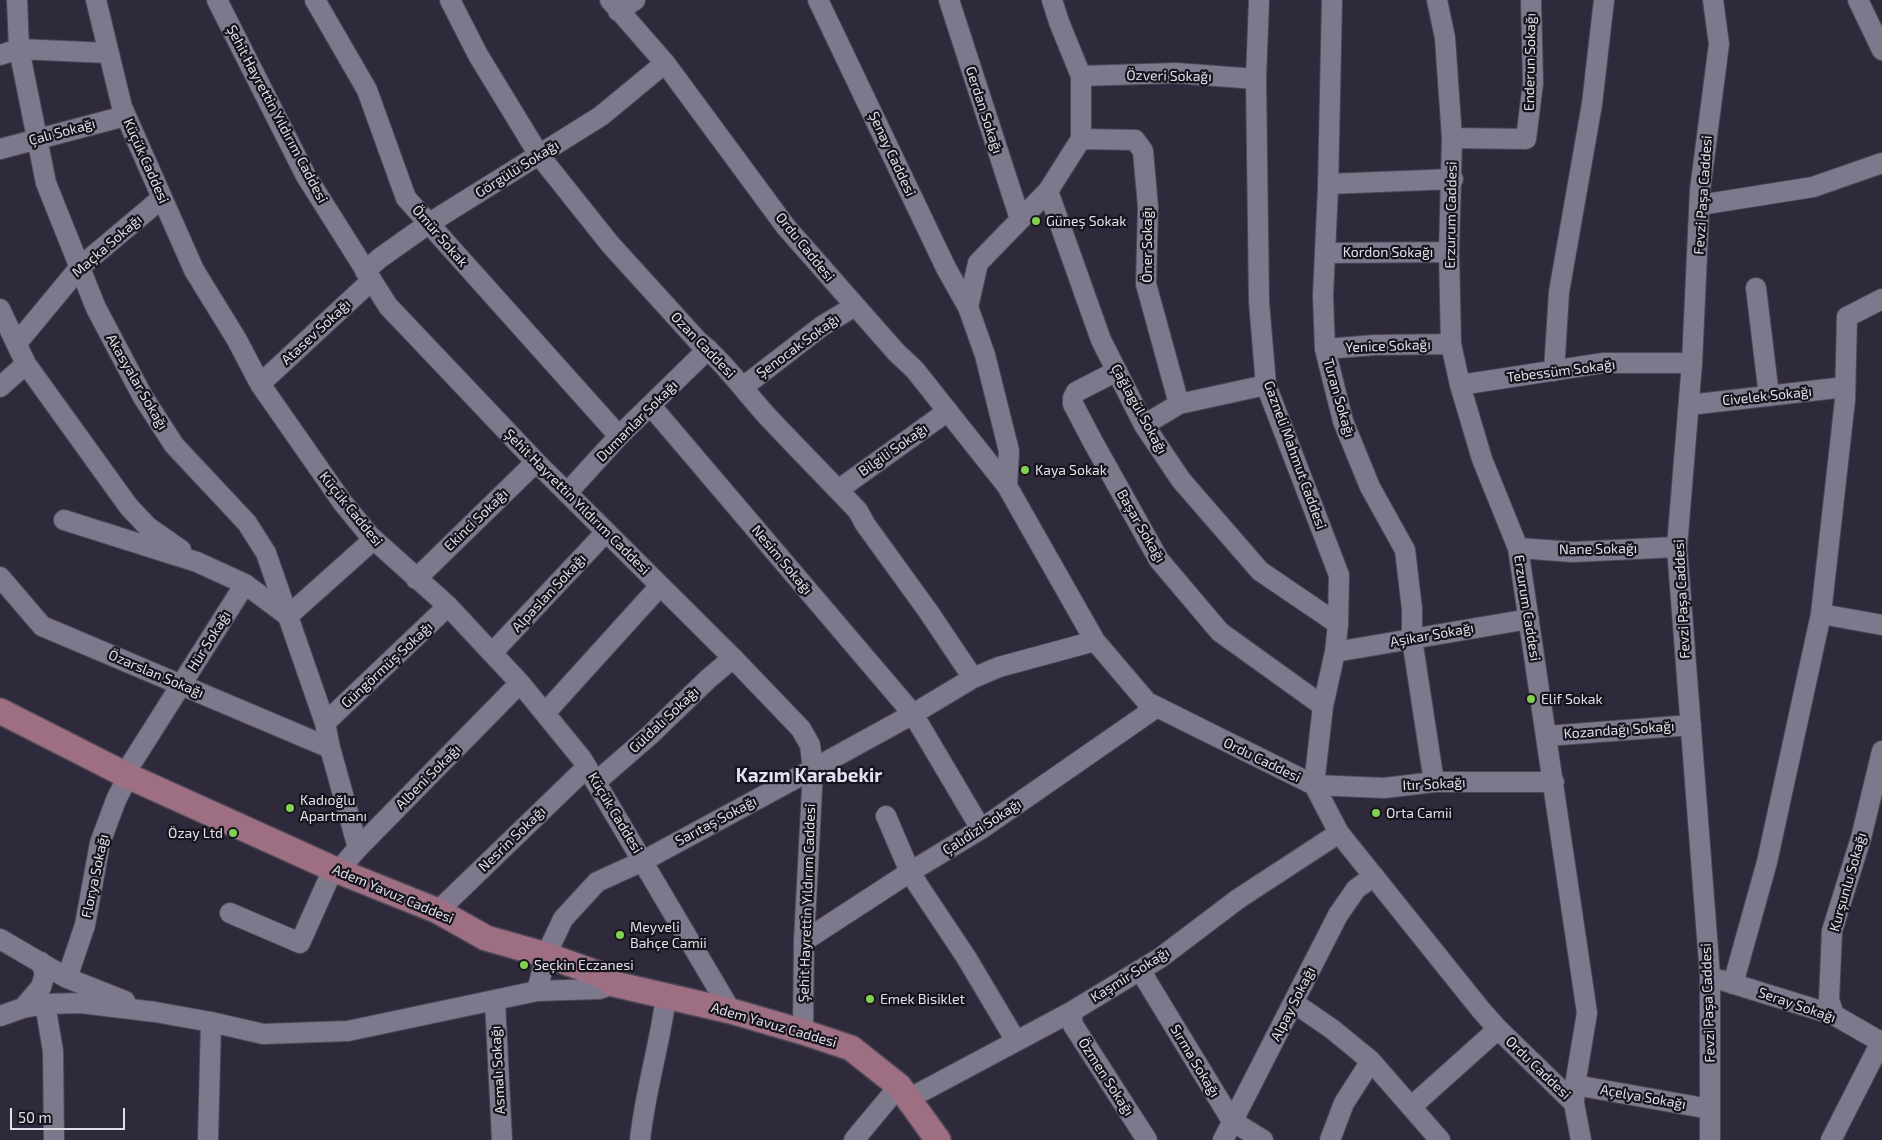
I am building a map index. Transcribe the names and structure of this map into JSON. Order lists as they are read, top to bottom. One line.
{"streets":{"main road":["Adem Yavuz Caddesi"],"street":["Enderun Sokağı","Özveri Sokağı","Gerdan Sokağı","Şehit Hayrettin Yıldırım Caddesi","Çalı Sokağı","Şenay Caddesi","Küçük Caddesi","Görgülü Sokağı","Fevzi Paşa Caddesi","Erzurum Caddesi","Ömür Sokak","Öner Sokağı","Maçka Sokağı","Ordu Caddesi","Kordon Sokağı","Atasev Sokağı","Ozan Caddesi","Şenocak Sokağı","Yenice Sokağı","Tebessüm Sokağı","Akasyalar Sokağı","Civelek Sokağı","Turan Sokağı","Çağlagül Sokağı","Dumanlar Sokağı","Bilgili Sokağı","Gazneli Mahmut Caddesi","Ekinci Sokağı","Başar Sokağı","Nane Sokağı","Nesim Sokağı","Alpaslan Sokağı","Aşikar Sokağı","Hür Sokağı","Güngörmüş Sokağı","Özarslan Sokağı","Güldalı Sokağı","Kozandağı Sokağı","Albeni Sokağı","Itır Sokağı","Sarıtaş Sokağı","Çalıdizi Sokağı","Nesrin Sokağı","Florya Sokağı","Kurşunlu Sokağı","Kaşmir Sokağı","Alpay Sokağı","Seray Sokağı","Sırma Sokağı","Asmalı Sokağı","Özmen Sokağı","Açelya Sokağı"]},"crossings":[["Enderun Sokağı","Erzurum Caddesi"],["Özveri Sokağı","Gazneli Mahmut Caddesi"],["Şehit Hayrettin Yıldırım Caddesi","Görgülü Sokağı"],["Şehit Hayrettin Yıldırım Caddesi","Atasev Sokağı"],["Şehit Hayrettin Yıldırım Caddesi","Dumanlar Sokağı"],["Şehit Hayrettin Yıldırım Caddesi","Ekinci Sokağı"],["Şehit Hayrettin Yıldırım Caddesi","Alpaslan Sokağı"],["Şehit Hayrettin Yıldırım Caddesi","Güldalı Sokağı"],["Şehit Hayrettin Yıldırım Caddesi","Sarıtaş Sokağı"],["Şehit Hayrettin Yıldırım Caddesi","Çalıdizi Sokağı"],["Şehit Hayrettin Yıldırım Caddesi","Adem Yavuz Caddesi"],["Çalı Sokağı","Küçük Caddesi"],["Çalı Sokağı","Akasyalar Sokağı"],["Küçük Caddesi","Maçka Sokağı"],["Küçük Caddesi","Atasev Sokağı"],["Küçük Caddesi","Ekinci Sokağı"],["Küçük Caddesi","Alpaslan Sokağı"],["Küçük Caddesi","Güngörmüş Sokağı"],["Küçük Caddesi","Güldalı Sokağı"],["Küçük Caddesi","Albeni Sokağı"],["Küçük Caddesi","Sarıtaş Sokağı"],["Küçük Caddesi","Nesrin Sokağı"],["Küçük Caddesi","Adem Yavuz Caddesi"],["Görgülü Sokağı","Ömür Sokak"],["Görgülü Sokağı","Ordu Caddesi"],["Görgülü Sokağı","Atasev Sokağı"],["Görgülü Sokağı","Ozan Caddesi"],["Fevzi Paşa Caddesi","Tebessüm Sokağı"],["Fevzi Paşa Caddesi","Civelek Sokağı"],["Fevzi Paşa Caddesi","Nane Sokağı"],["Fevzi Paşa Caddesi","Kozandağı Sokağı"],["Fevzi Paşa Caddesi","Seray Sokağı"],["Fevzi Paşa Caddesi","Açelya Sokağı"],["Erzurum Caddesi","Ordu Caddesi"],["Erzurum Caddesi","Kordon Sokağı"],["Erzurum Caddesi","Yenice Sokağı"],["Erzurum Caddesi","Tebessüm Sokağı"],["Erzurum Caddesi","Nane Sokağı"],["Erzurum Caddesi","Aşikar Sokağı"],["Erzurum Caddesi","Kozandağı Sokağı"],["Erzurum Caddesi","Itır Sokağı"],["Erzurum Caddesi","Açelya Sokağı"],["Ömür Sokak","Dumanlar Sokağı"],["Maçka Sokağı","Akasyalar Sokağı"],["Ordu Caddesi","Şenocak Sokağı"],["Ordu Caddesi","Bilgili Sokağı"],["Ordu Caddesi","Gazneli Mahmut Caddesi"],["Ordu Caddesi","Itır Sokağı"],["Ordu Caddesi","Sarıtaş Sokağı"],["Ordu Caddesi","Çalıdizi Sokağı"],["Ordu Caddesi","Kaşmir Sokağı"],["Ordu Caddesi","Alpay Sokağı"],["Ordu Caddesi","Açelya Sokağı"],["Kordon Sokağı","Turan Sokağı"],["Ozan Caddesi","Şenocak Sokağı"],["Ozan Caddesi","Dumanlar Sokağı"],["Ozan Caddesi","Bilgili Sokağı"],["Ozan Caddesi","Sarıtaş Sokağı"],["Yenice Sokağı","Turan Sokağı"],["Akasyalar Sokağı","Güngörmüş Sokağı"],["Akasyalar Sokağı","Özarslan Sokağı"],["Akasyalar Sokağı","Albeni Sokağı"],["Turan Sokağı","Aşikar Sokağı"],["Turan Sokağı","Itır Sokağı"],["Çağlagül Sokağı","Gazneli Mahmut Caddesi"],["Çağlagül Sokağı","Başar Sokağı"],["Dumanlar Sokağı","Nesim Sokağı"],["Gazneli Mahmut Caddesi","Başar Sokağı"],["Gazneli Mahmut Caddesi","Aşikar Sokağı"],["Gazneli Mahmut Caddesi","Itır Sokağı"],["Nesim Sokağı","Sarıtaş Sokağı"],["Hür Sokağı","Özarslan Sokağı"],["Hür Sokağı","Florya Sokağı"],["Hür Sokağı","Adem Yavuz Caddesi"],["Güldalı Sokağı","Nesrin Sokağı"],["Albeni Sokağı","Adem Yavuz Caddesi"],["Sarıtaş Sokağı","Adem Yavuz Caddesi"],["Nesrin Sokağı","Adem Yavuz Caddesi"],["Florya Sokağı","Adem Yavuz Caddesi"],["Kurşunlu Sokağı","Seray Sokağı"],["Adem Yavuz Caddesi","Kaşmir Sokağı"],["Kaşmir Sokağı","Sırma Sokağı"],["Kaşmir Sokağı","Özmen Sokağı"],["Alpay Sokağı","Sırma Sokağı"]],"districts":["Kazım Karabekir"],"places":["Güneş Sokak","Kaya Sokak","Elif Sokak","Kadıoğlu Apartmanı","Orta Camii","Özay Ltd","Meyveli Bahçe Camii","Seçkin Eczanesi","Emek Bisiklet"],"scale_bar":"50 m"}
